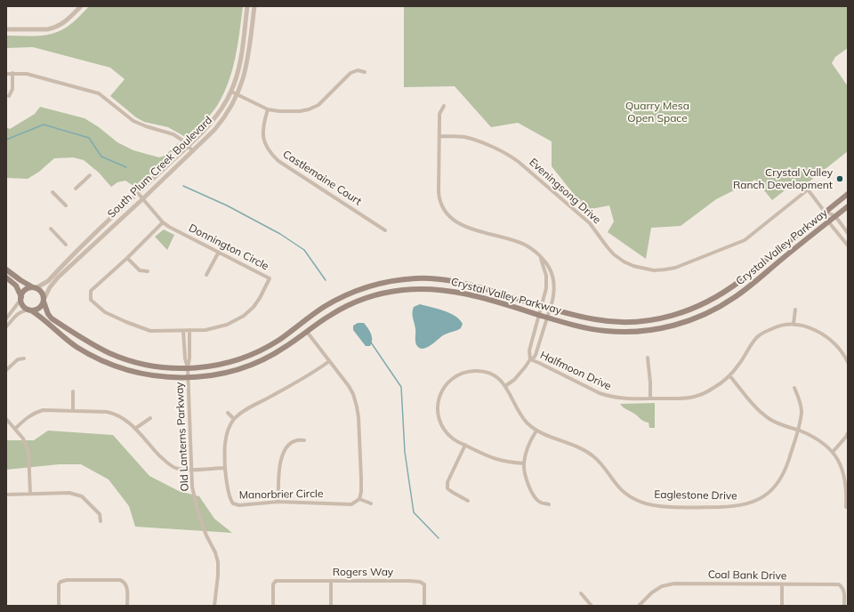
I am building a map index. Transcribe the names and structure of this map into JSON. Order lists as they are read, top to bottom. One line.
{"streets":{"main road":["Crystal Valley Parkway"],"street":["South Plum Creek Boulevard","Castlemaine Court","Eveningsong Drive","Donnington Circle","Halfmoon Drive","Old Lanterns Parkway","Manorbrier Circle","Eaglestone Drive","Rogers Way","Coal Bank Drive"]},"crossings":[["South Plum Creek Boulevard","Donnington Circle"],["South Plum Creek Boulevard","Crystal Valley Parkway"],["Donnington Circle","Old Lanterns Parkway"],["Crystal Valley Parkway","Old Lanterns Parkway"]],"parks":["Quarry Mesa Open Space"],"places":["Crystal Valley Ranch Development"]}
